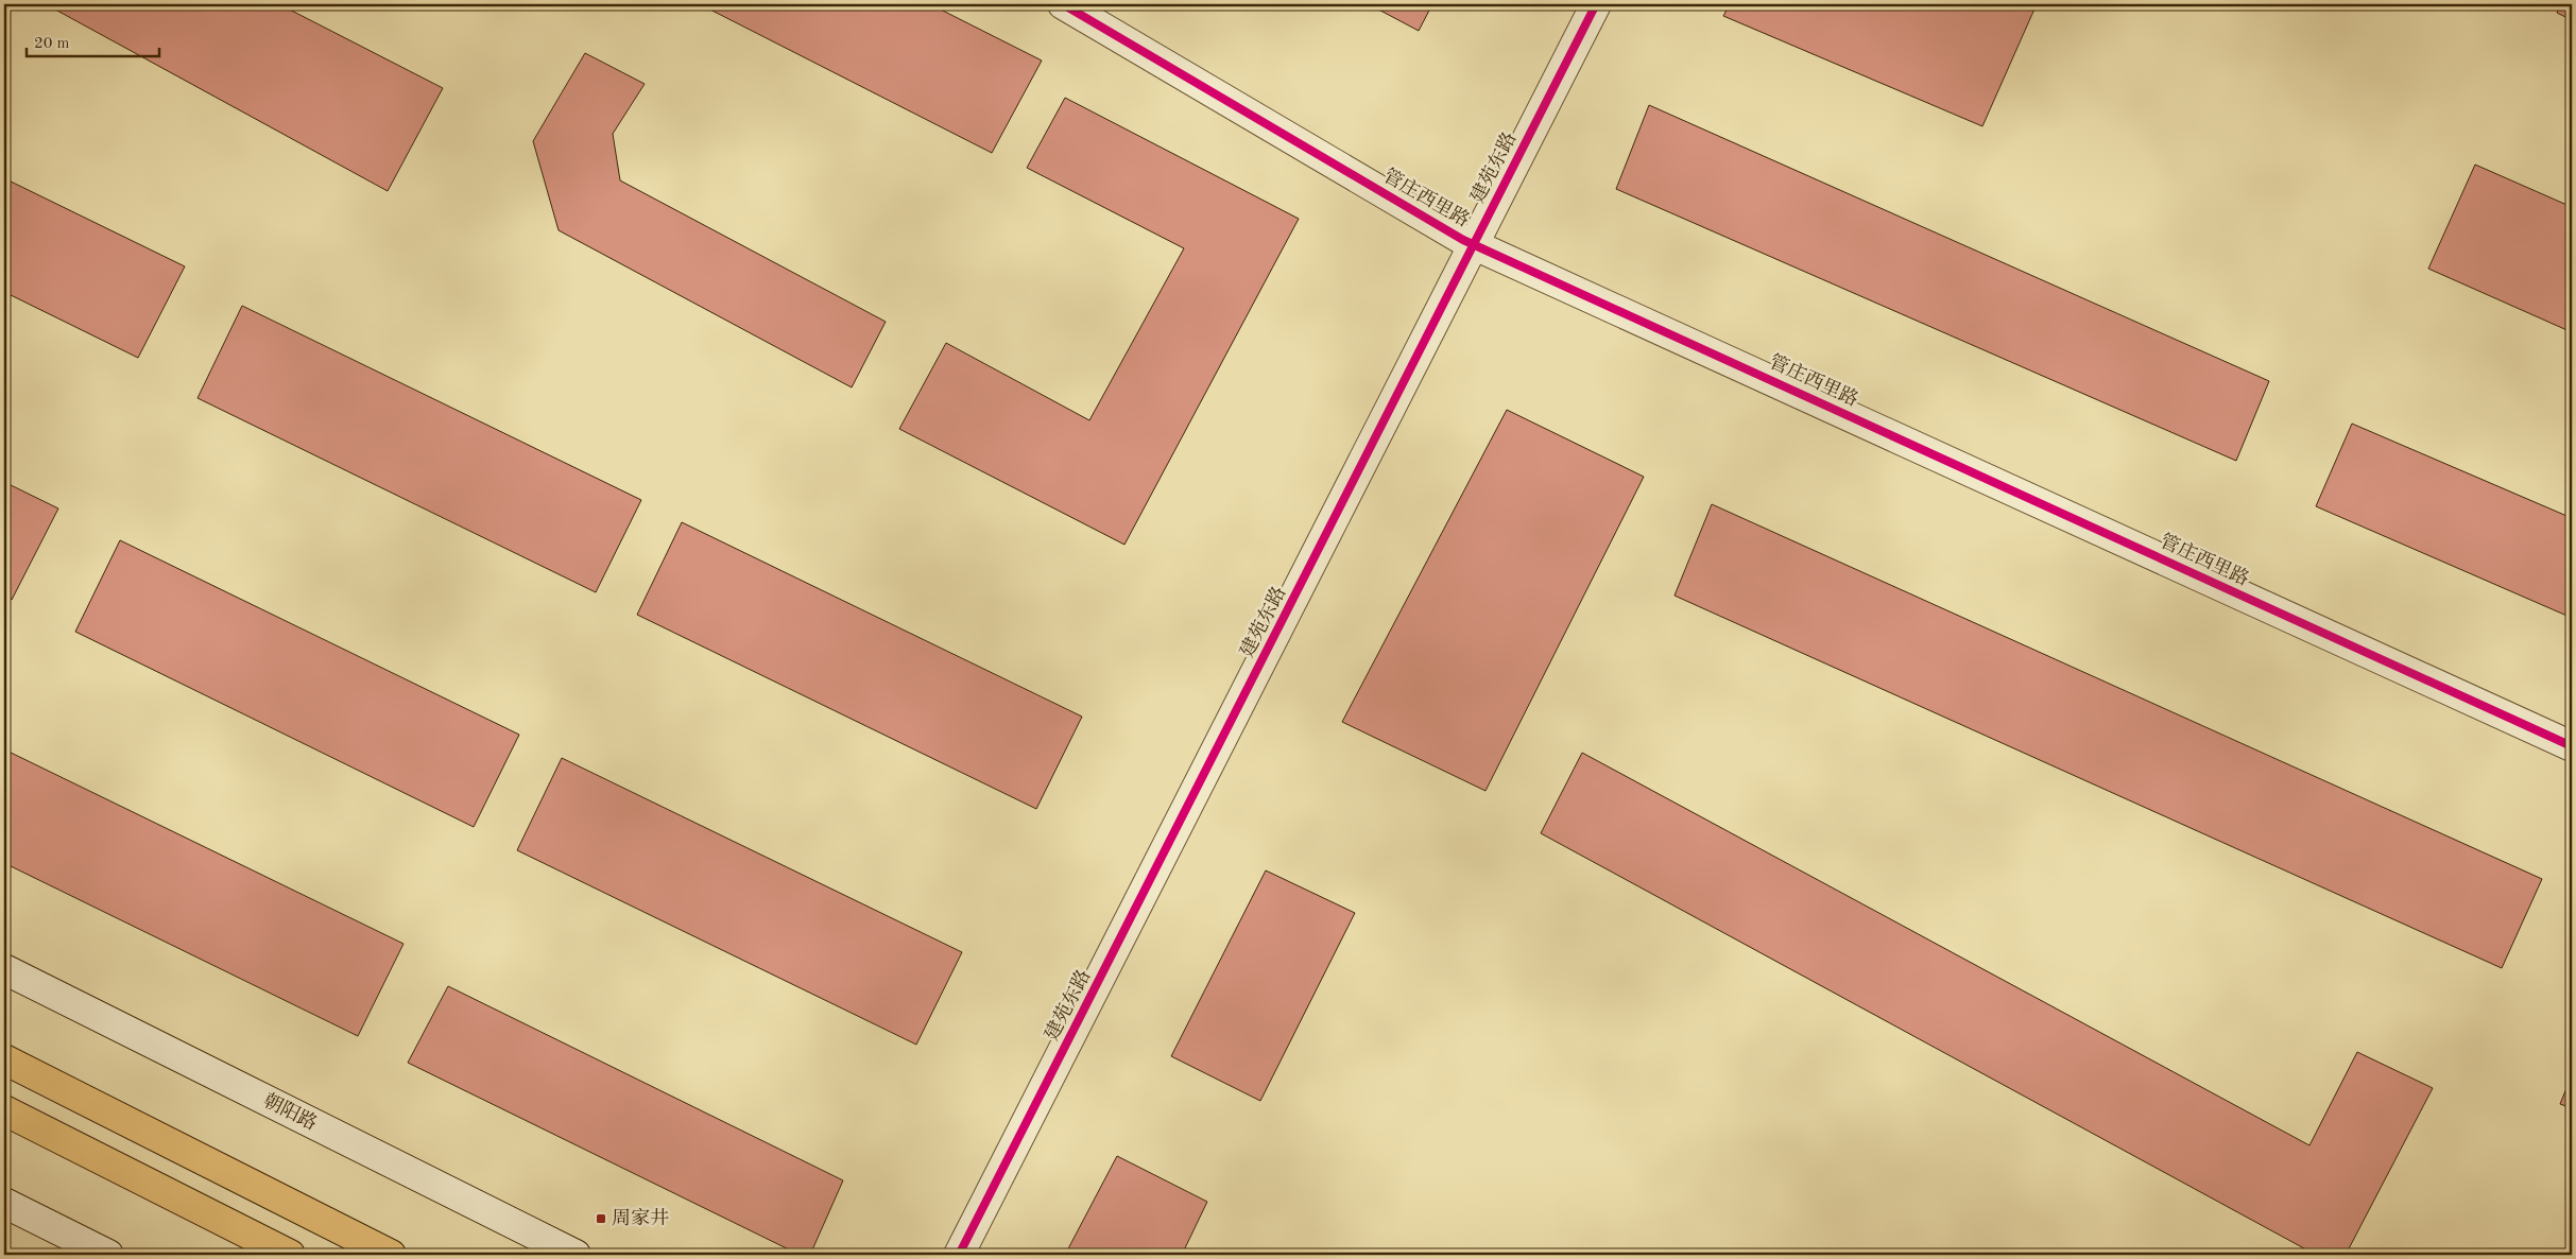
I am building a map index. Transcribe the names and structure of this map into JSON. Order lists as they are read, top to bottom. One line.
{"streets":{"street":["建苑东路","管庄西里路","朝阳路"]},"crossings":[["建苑东路","管庄西里路"]],"places":{"transit":["周家井"]},"scale_bar":"20 m"}
